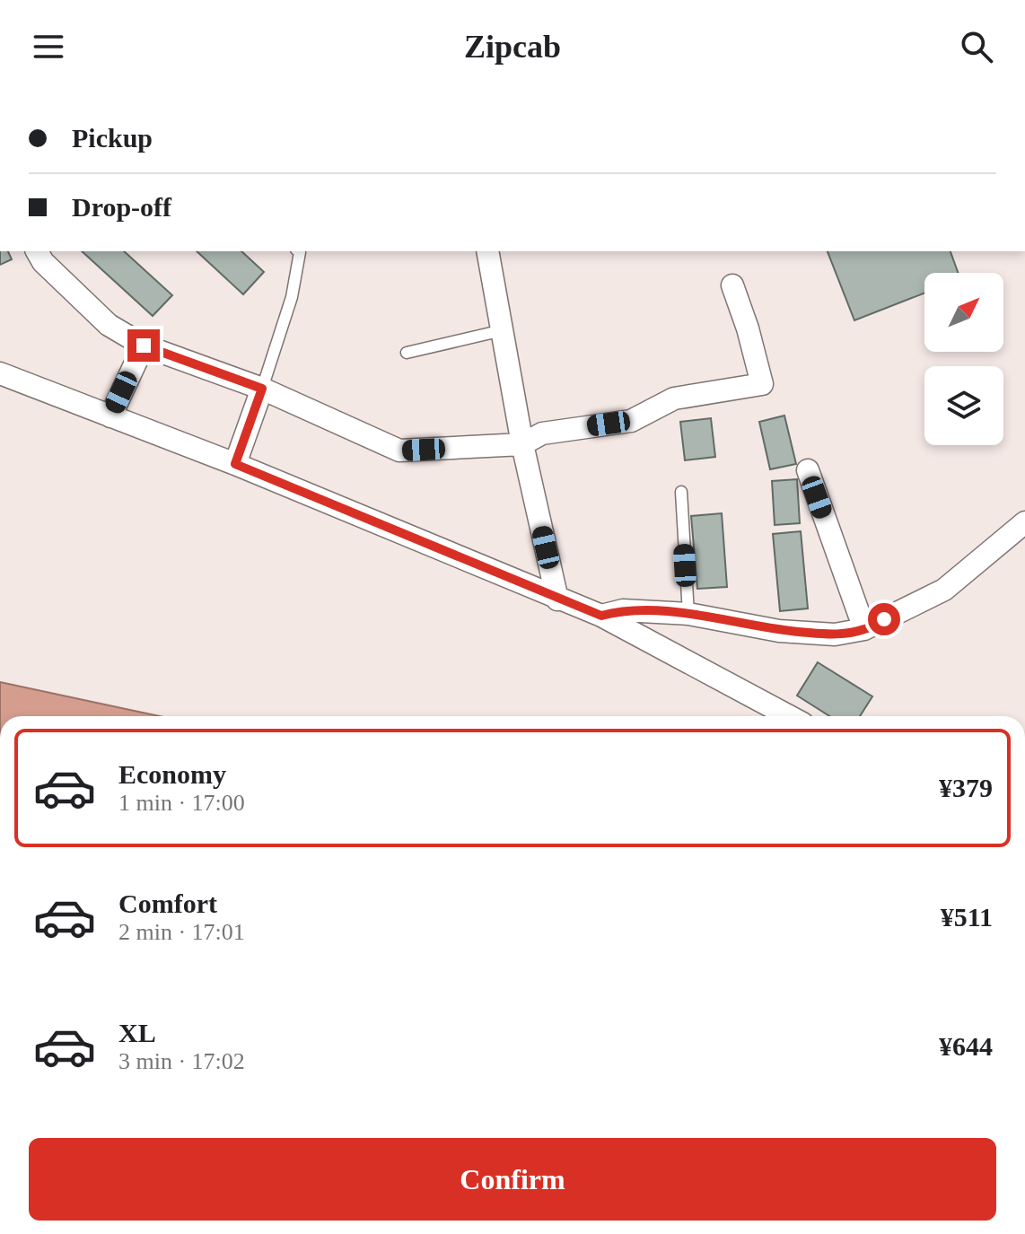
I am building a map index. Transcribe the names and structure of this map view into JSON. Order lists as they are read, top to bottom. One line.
{"north":"top right","page":{"header":"Zipcab","banner":["Pickup","Drop-off"],"list":[{"name":"Economy","note":"1 min · 17:00","value":"¥379"},{"name":"Comfort","note":"2 min · 17:01","value":"¥511"},{"name":"XL","note":"3 min · 17:02","value":"¥644"}],"buttons":"Confirm"}}
